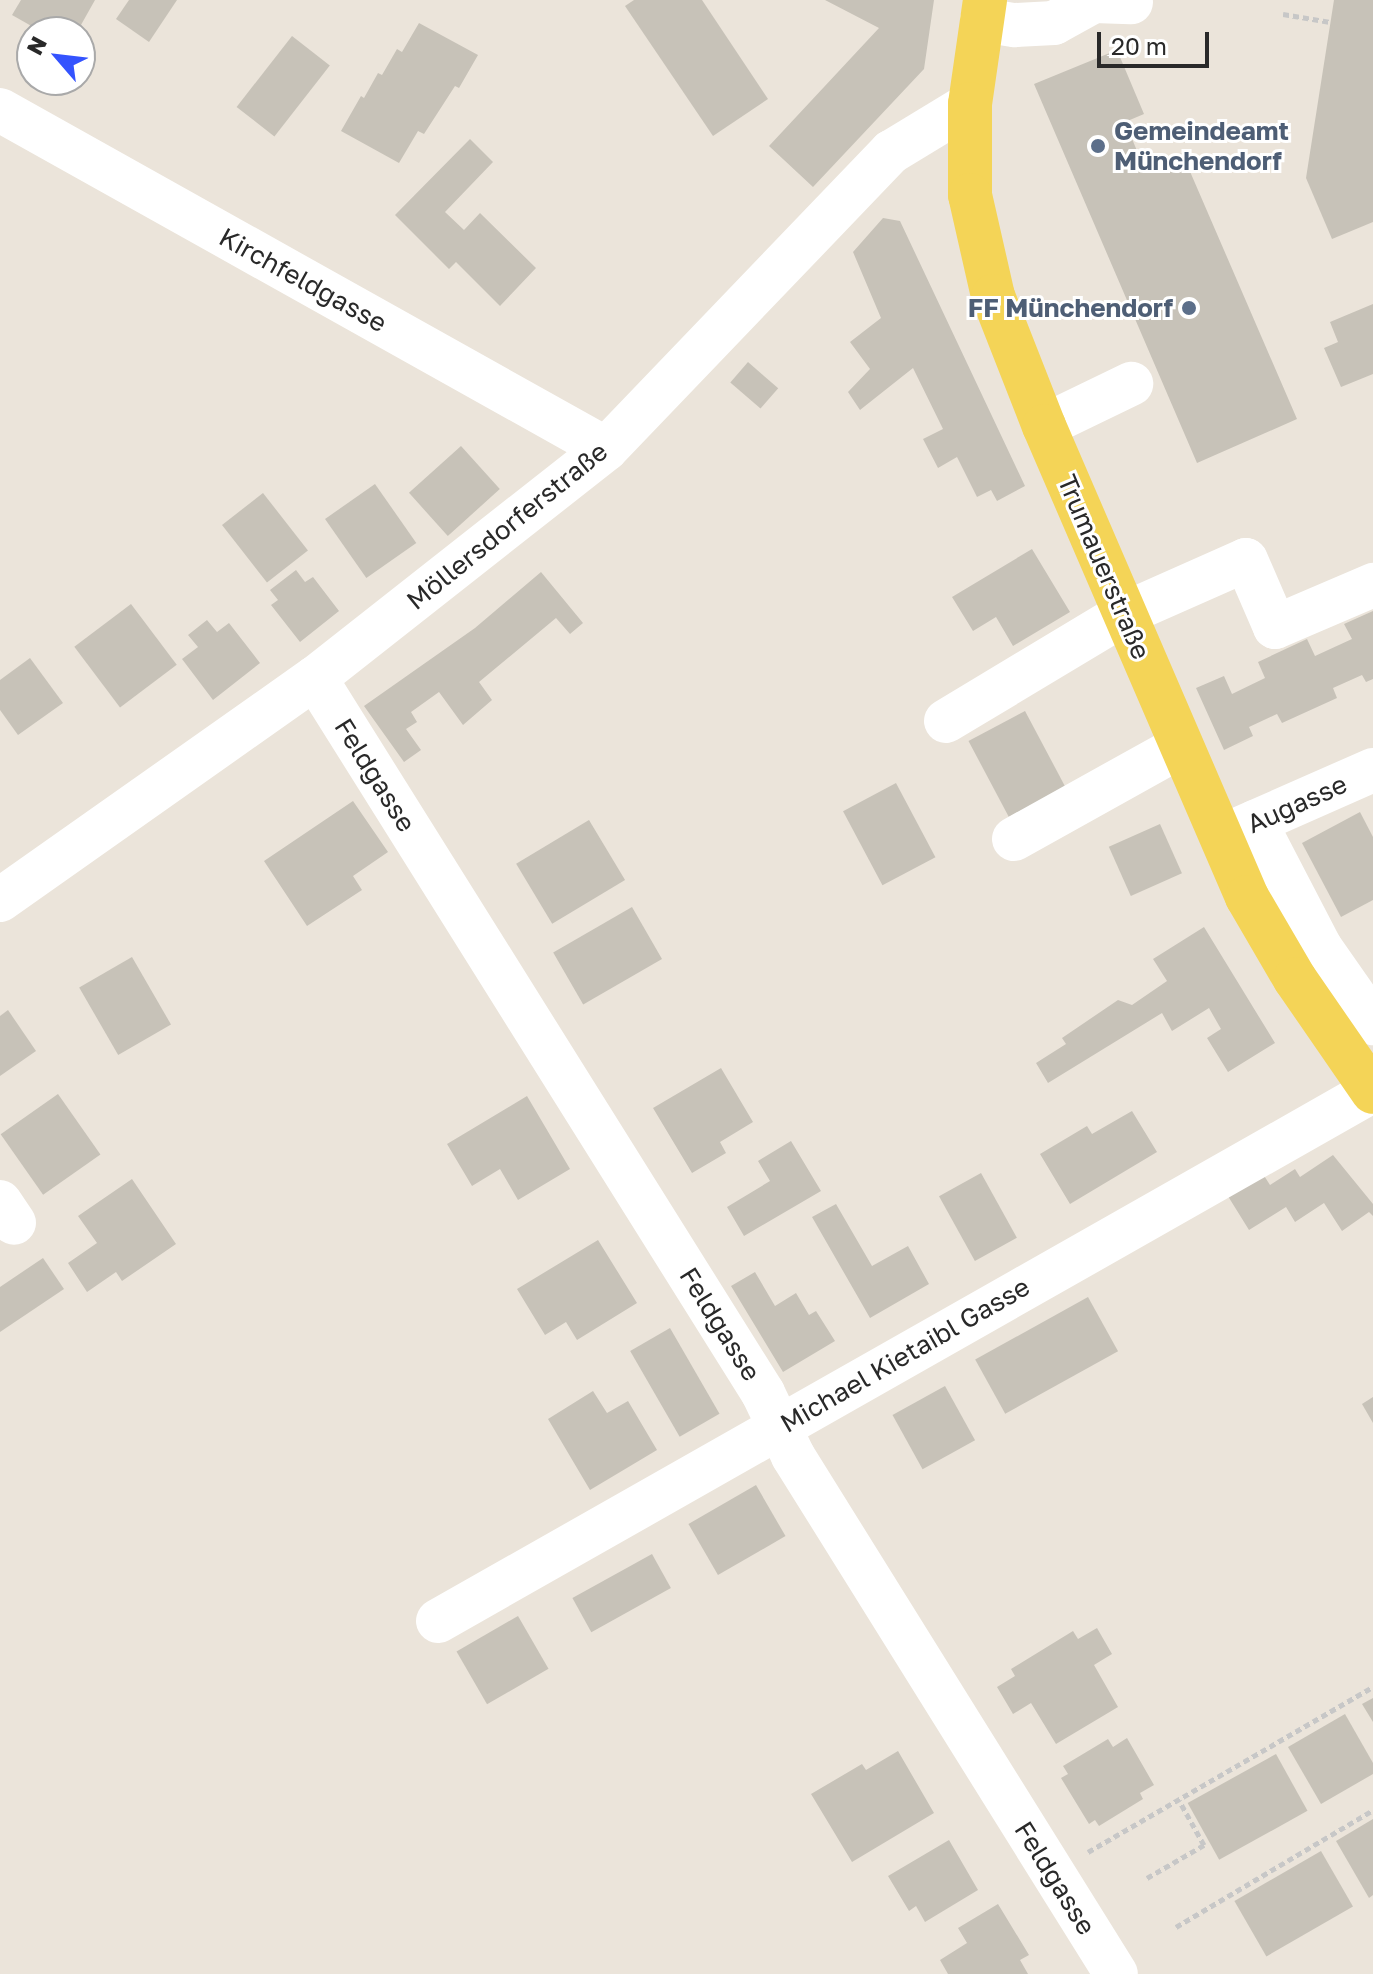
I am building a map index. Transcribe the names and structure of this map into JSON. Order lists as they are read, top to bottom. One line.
{"streets":{"main road":["Trumauerstraße"],"street":["Kirchfeldgasse","Möllersdorferstraße","Feldgasse","Augasse","Michael Kietaibl Gasse"]},"crossings":[["Kirchfeldgasse","Möllersdorferstraße"],["Möllersdorferstraße","Trumauerstraße"],["Möllersdorferstraße","Feldgasse"],["Trumauerstraße","Augasse"],["Trumauerstraße","Michael Kietaibl Gasse"],["Feldgasse","Michael Kietaibl Gasse"]],"places":["Gemeindeamt Münchendorf","FF Münchendorf"],"scale_bar":"20 m","north":"top left"}
